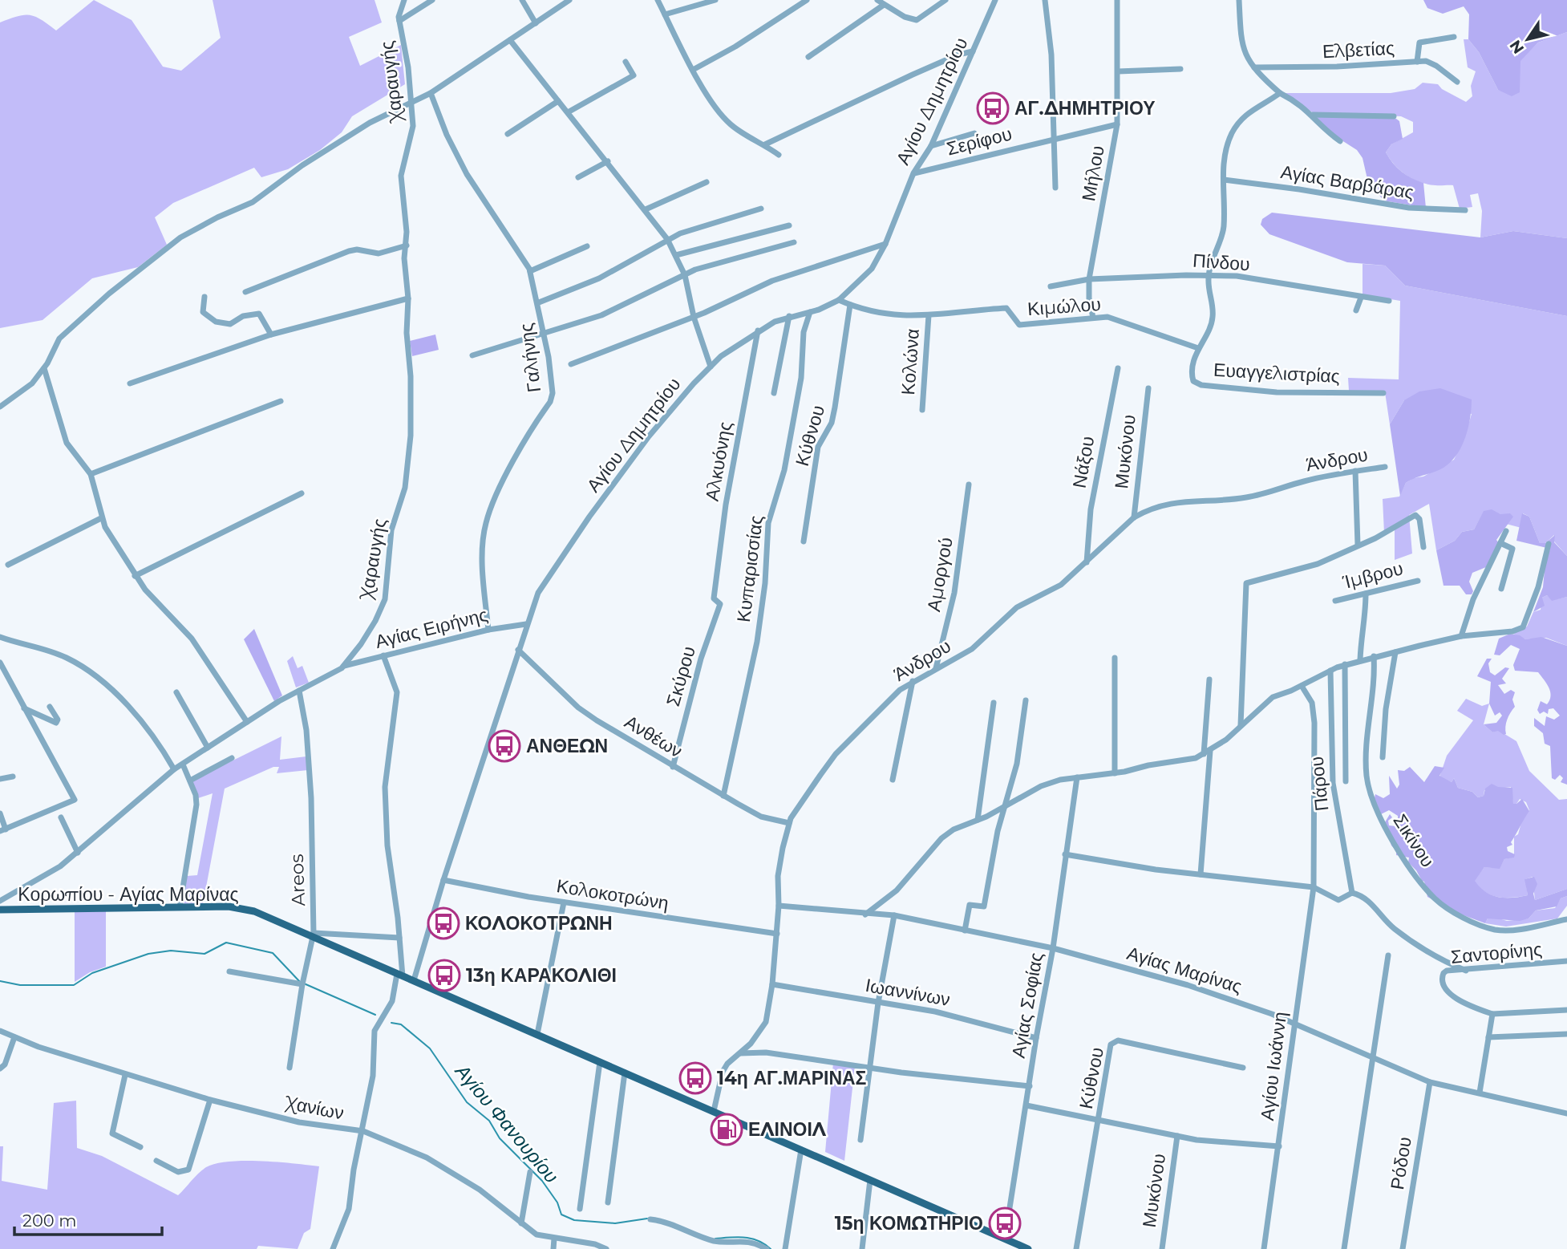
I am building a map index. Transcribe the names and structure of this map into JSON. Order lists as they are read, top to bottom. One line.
{"streets":{"main road":["Κορωπίου - Αγίας Μαρίνας"],"street":["Ελβετίας","Χαραυγής","Αγίου Δημητρίου","Σερίφου","Μήλου","Αγίας Βαρβάρας","Πίνδου","Κιμώλου","Γαλήνης","Κολώνα","Ευαγγελιστρίας","Κύθνου","Μυκόνου","Άνδρου","Αλκυόνης","Νάξου","Κυπαρισσίας","Αμοργού","Ίμβρου","Αγίας Ειρήνης","Σκύρου","Ανθέων","Πάρου","Σικίνου","Areos","Κολοκοτρώνη","Σαντορίνης","Αγίας Μαρίνας","Ιωαννίνων","Αγίας Σοφίας","Αγίου Ιωάννη","Χανίων","Ρόδου"]},"crossings":[["Χαραυγής","Αγίας Ειρήνης"],["Χαραυγής","Areos"],["Αγίου Δημητρίου","Σερίφου"],["Αγίου Δημητρίου","Κιμώλου"],["Αγίου Δημητρίου","Αλκυόνης"],["Αγίου Δημητρίου","Κυπαρισσίας"],["Αγίου Δημητρίου","Αγίας Ειρήνης"],["Αγίου Δημητρίου","Ανθέων"],["Αγίου Δημητρίου","Κορωπίου - Αγίας Μαρίνας"],["Αγίου Δημητρίου","Κολοκοτρώνη"],["Σερίφου","Μήλου"],["Μήλου","Πίνδου"],["Μήλου","Κιμώλου"],["Αγίας Βαρβάρας","Ευαγγελιστρίας"],["Πίνδου","Ευαγγελιστρίας"],["Κιμώλου","Κολώνα"],["Κιμώλου","Ευαγγελιστρίας"],["Κιμώλου","Κύθνου"],["Γαλήνης","Αγίας Ειρήνης"],["Μυκόνου","Άνδρου"],["Άνδρου","Νάξου"],["Άνδρου","Αμοργού"],["Άνδρου","Ανθέων"],["Άνδρου","Κορωπίου - Αγίας Μαρίνας"],["Άνδρου","Κολοκοτρώνη"],["Άνδρου","Αγίας Μαρίνας"],["Άνδρου","Ιωαννίνων"],["Αλκυόνης","Σκύρου"],["Κυπαρισσίας","Ανθέων"],["Σκύρου","Ανθέων"],["Areos","Κορωπίου - Αγίας Μαρίνας"],["Κορωπίου - Αγίας Μαρίνας","Αγίας Σοφίας"],["Αγίας Μαρίνας","Αγίας Σοφίας"],["Αγίας Μαρίνας","Αγίου Ιωάννη"],["Αγίας Μαρίνας","Ρόδου"],["Ιωαννίνων","Αγίας Σοφίας"]],"water":["Αγίου Φανουρίου"],"places":{"bus stop":["ΑΓ.ΔΗΜΗΤΡΙΟΥ","ΑΝΘΕΩΝ","ΚΟΛΟΚΟΤΡΩΝΗ","13η ΚΑΡΑΚΟΛΙΘΙ","14η ΑΓ.ΜΑΡΙΝΑΣ","15η ΚΟΜΩΤΗΡΙΟ"],"fuel station":["ΕΛΙΝΟΙΛ"]},"scale_bar":"200 m","north":"bottom left"}
